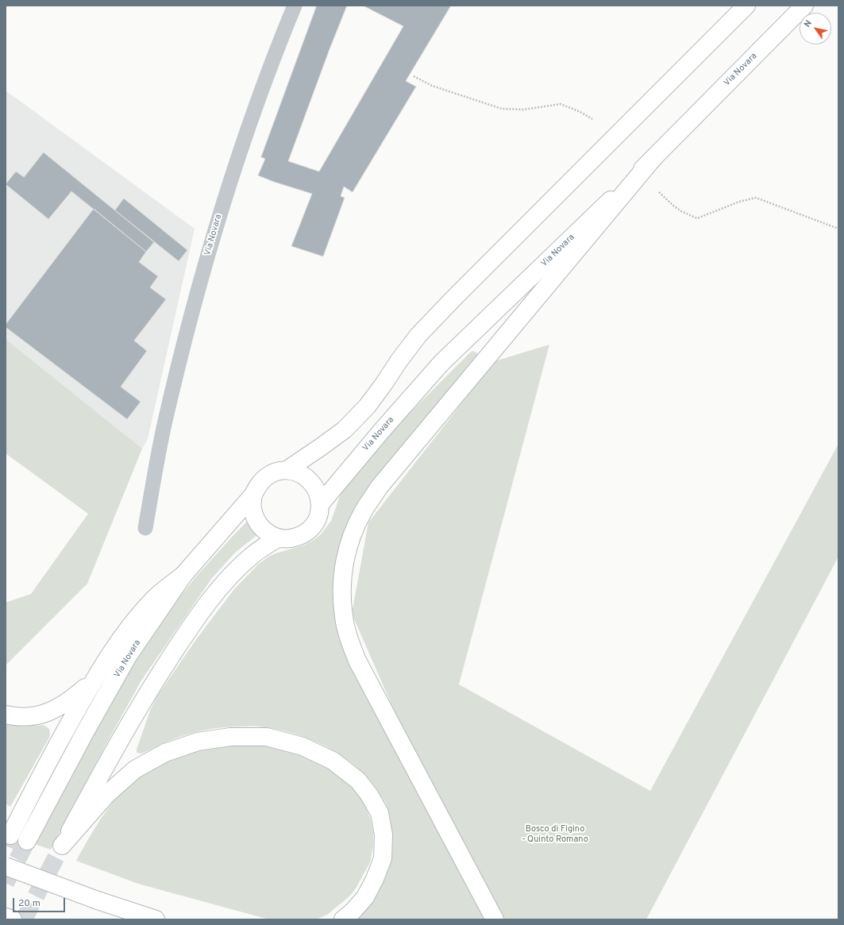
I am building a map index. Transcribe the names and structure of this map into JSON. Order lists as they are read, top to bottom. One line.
{"streets":{"main road":["Via Novara"]},"parks":["Bosco di Figino - Quinto Romano"],"scale_bar":"20 m","north":"top left"}
